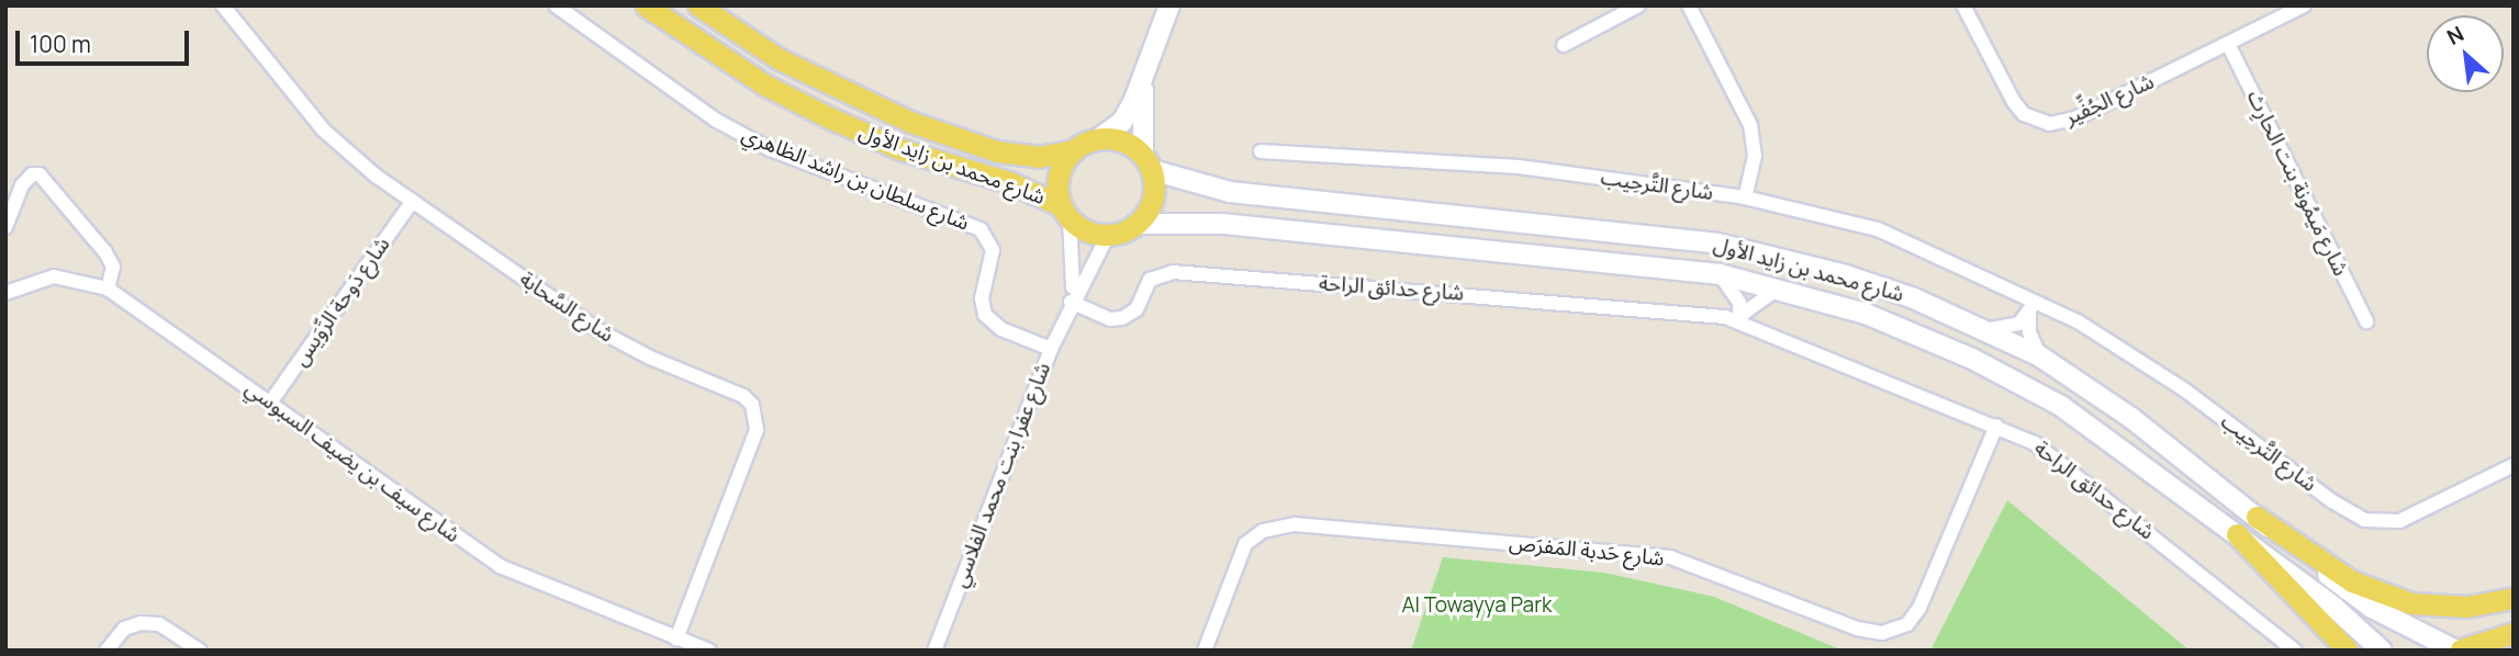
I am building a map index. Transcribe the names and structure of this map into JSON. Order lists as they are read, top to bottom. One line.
{"streets":{"main road":["شارع محمد بن زايد الأول"],"street":["شارع الجُفِّير","شارع سلطان بن راشد الظاهري","شارع مَيمُونة بنت الحارِث","شارع التَّرحِيب","شارع حدائق الراحة","شارع دَوحة الرِّوَيس","شارع السَّحابة","شارع سيف بن يضيف السبوسي","شارع عفرا بنت محمد الفلاسي","شارع حَدبة المَفرَص"]},"crossings":[["شارع الجُفِّير","شارع مَيمُونة بنت الحارِث"],["شارع محمد بن زايد الأول","شارع عفرا بنت محمد الفلاسي"],["شارع سلطان بن راشد الظاهري","شارع عفرا بنت محمد الفلاسي"],["شارع حدائق الراحة","شارع عفرا بنت محمد الفلاسي"],["شارع حدائق الراحة","شارع حَدبة المَفرَص"],["شارع دَوحة الرِّوَيس","شارع السَّحابة"],["شارع دَوحة الرِّوَيس","شارع سيف بن يضيف السبوسي"],["شارع السَّحابة","شارع سيف بن يضيف السبوسي"]],"parks":["Al Towayya Park"],"scale_bar":"100 m","north":"top left"}
